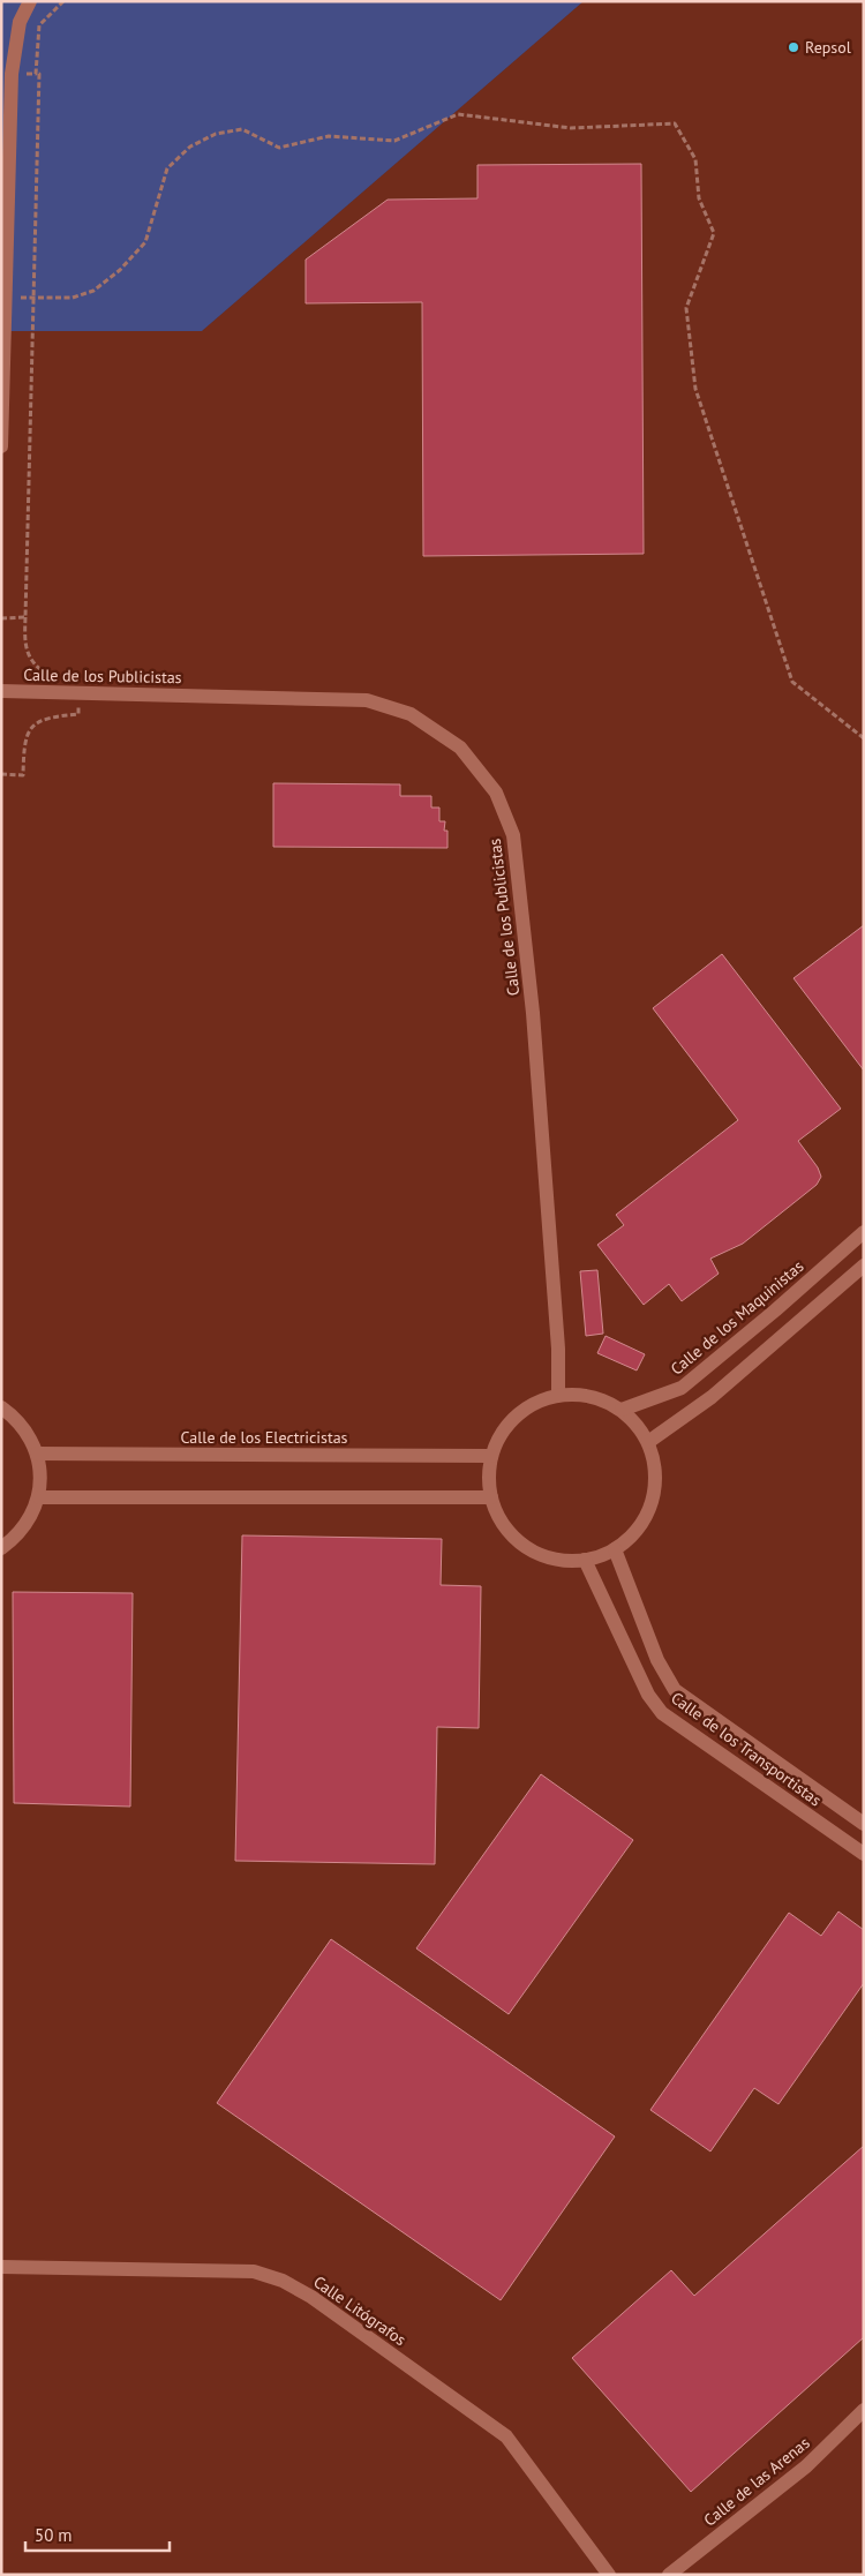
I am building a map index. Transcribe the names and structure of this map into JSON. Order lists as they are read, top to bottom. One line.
{"streets":{"street":["Calle de los Publicistas","Calle de los Maquinistas","Calle de los Electricistas","Calle de los Transportistas","Calle Litógrafos","Calle de las Arenas"]},"crossings":[["Calle de los Publicistas","Calle de los Maquinistas"],["Calle de los Publicistas","Calle de los Electricistas"],["Calle de los Publicistas","Calle de los Transportistas"],["Calle de los Maquinistas","Calle de los Electricistas"],["Calle de los Maquinistas","Calle de los Transportistas"],["Calle de los Electricistas","Calle de los Transportistas"]],"places":["Repsol"],"scale_bar":"50 m"}
